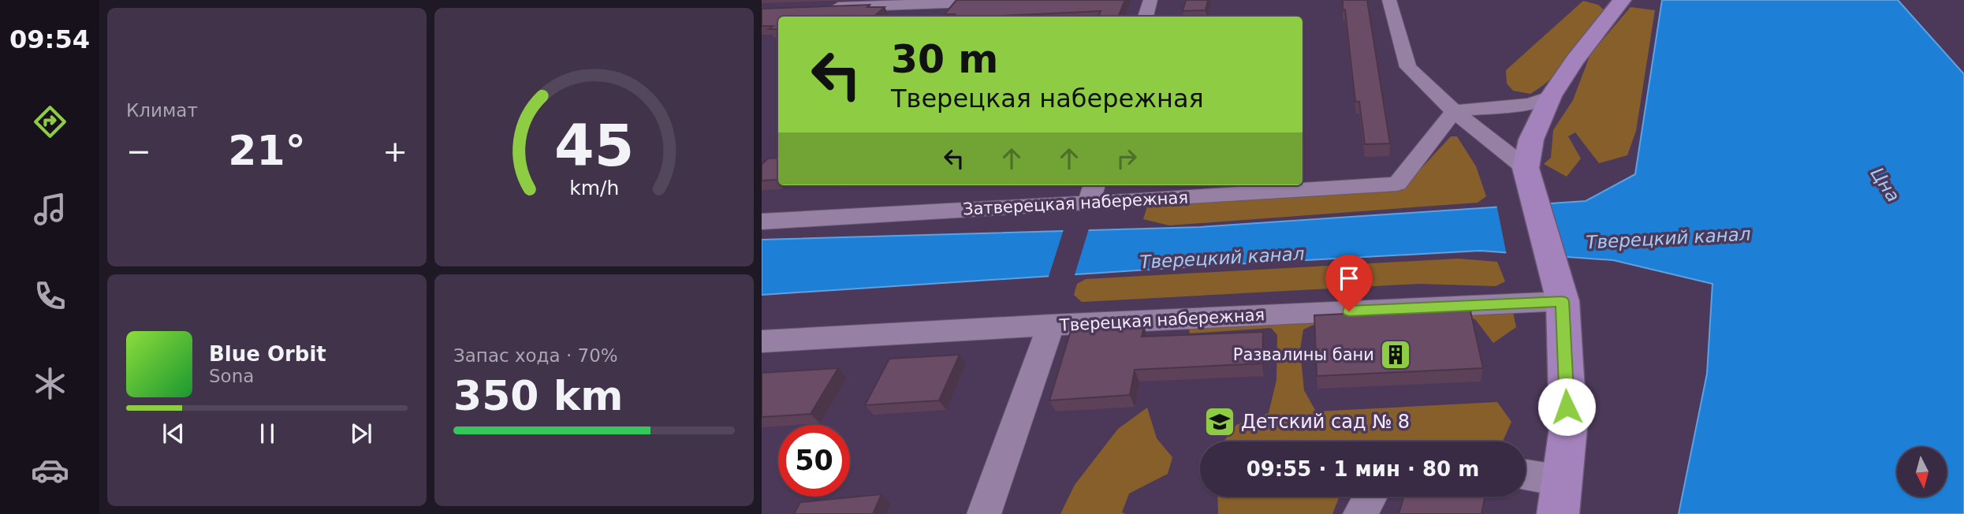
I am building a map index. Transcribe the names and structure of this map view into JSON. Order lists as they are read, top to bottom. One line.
{"streets":{"street":["Затверецкая набережная","Тверецкая набережная"]},"water":["Цна","Тверецкий канал"],"places":{"building":["Развалины бани"],"school or university":["Детский сад № 8"]},"north":"bottom","page":{"tabs":"09:54","tile":["Климат",["Запас хода · 70%","350 km"]],"turn":["30 m","Тверецкая набережная"],"heat":["−","21°","+"],"song":["Blue Orbit","Sona"],"limit":"50","trip":"09:55 · 1 мин · 80 m","gauge":["45","km/h"]}}
